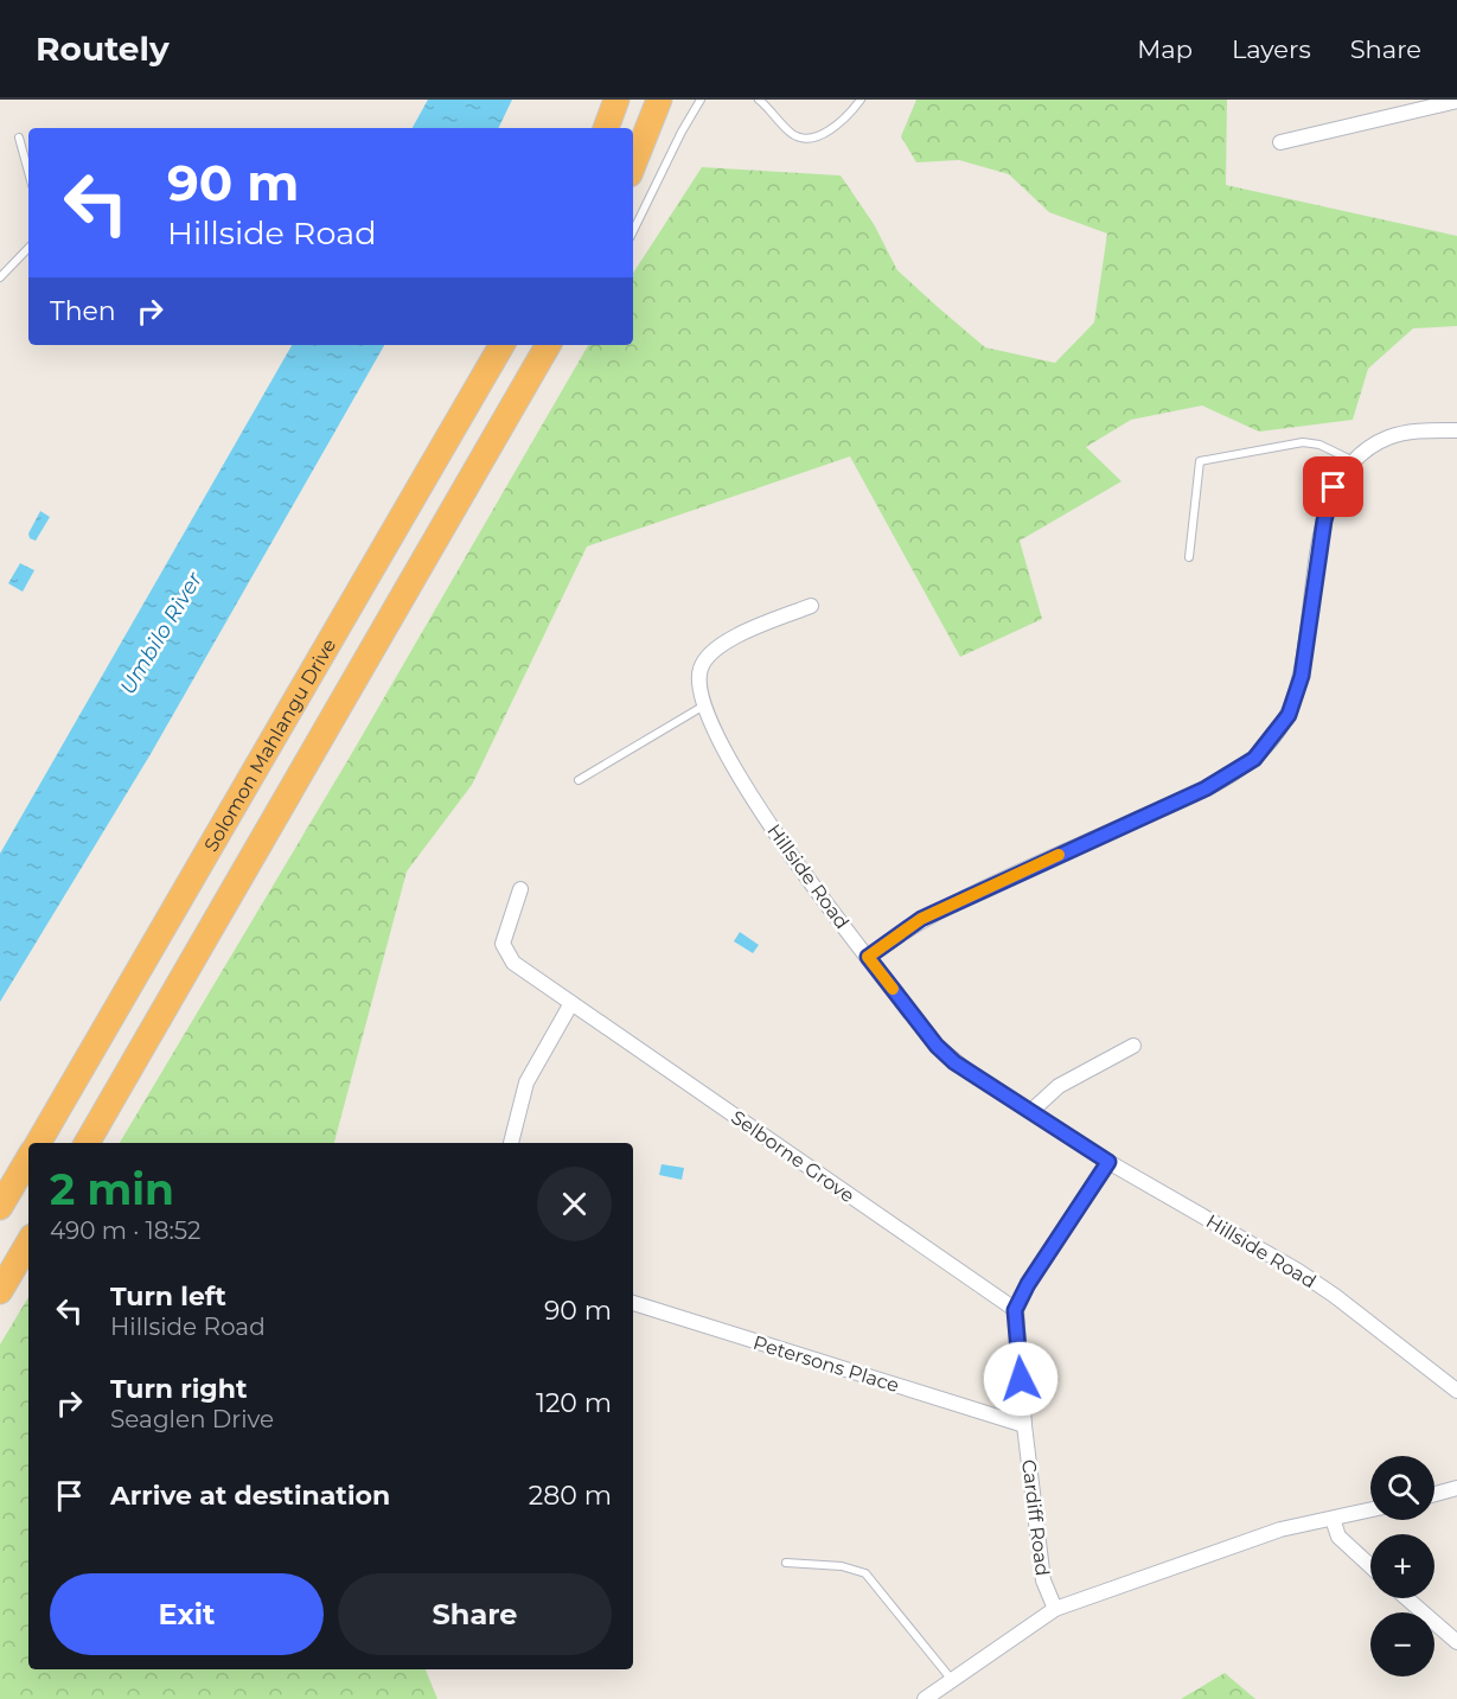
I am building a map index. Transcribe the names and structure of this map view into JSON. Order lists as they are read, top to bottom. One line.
{"streets":{"highway":["Solomon Mahlangu Drive"],"street":["Hillside Road","Selborne Grove","Petersons Place","Cardiff Road"]},"crossings":[["Selborne Grove","Cardiff Road"],["Petersons Place","Cardiff Road"]],"water":["Umbilo River"],"page":{"header":"Routely","nav":["Map","Layers","Share"],"turn":["90 m","Hillside Road"],"then":"Then","heading":["2 min","490 m · 18:52"],"list":[{"name":"Turn left","note":"Hillside Road","value":"90 m"},{"name":"Turn right","note":"Seaglen Drive","value":"120 m"},{"name":"Arrive at destination","value":"280 m"}],"map_buttons":["+","−"],"buttons":["Exit","Share"]}}
